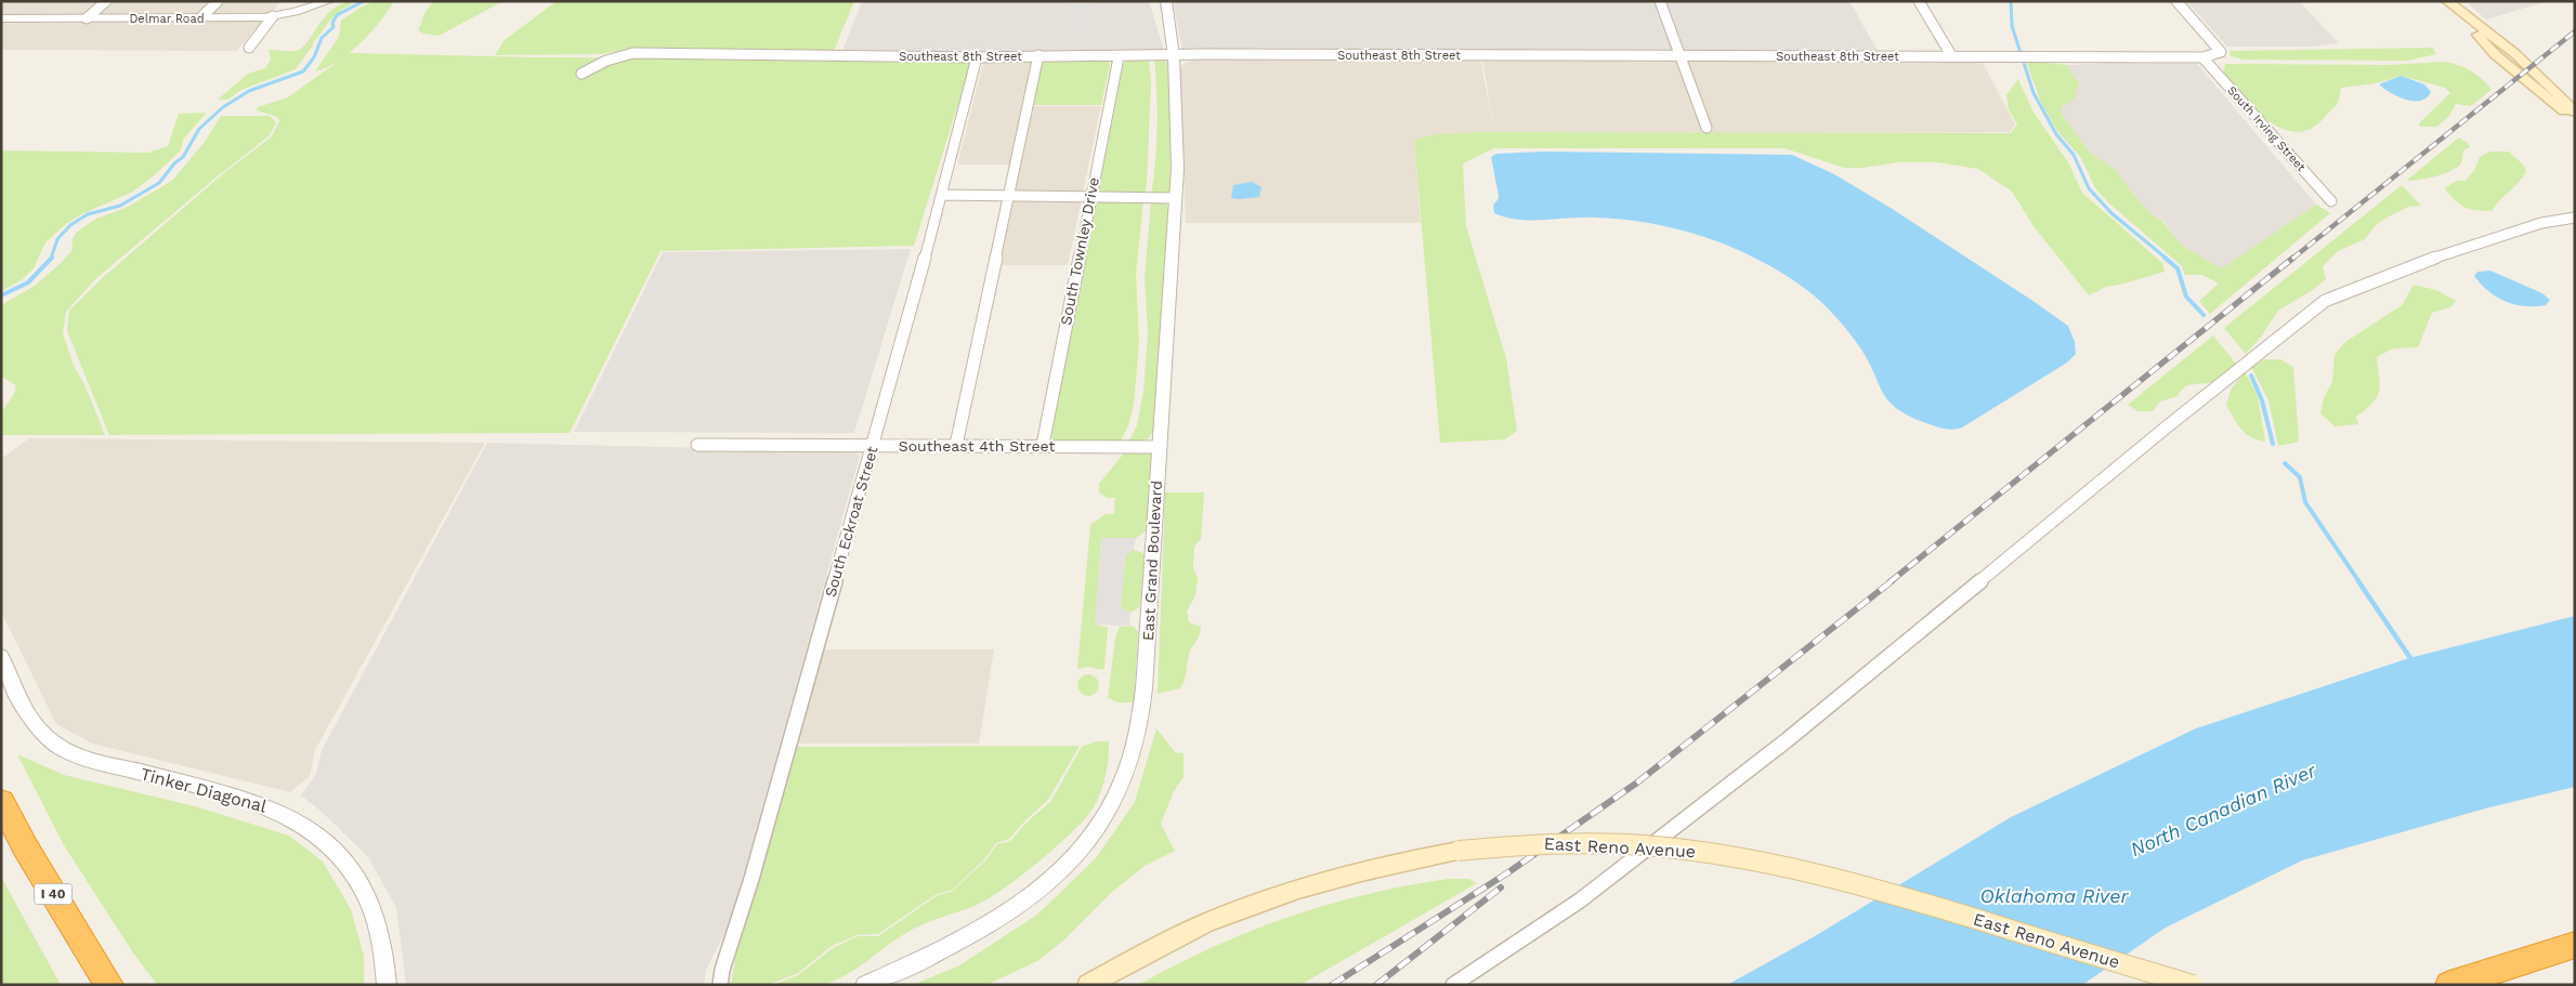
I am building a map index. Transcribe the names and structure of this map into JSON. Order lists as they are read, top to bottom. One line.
{"streets":{"highway":["I 40"],"main road":["East Reno Avenue"],"street":["Delmar Road","Southeast 8th Street","South Irving Street","South Townley Drive","Southeast 4th Street","South Eckroat Street","East Grand Boulevard","Tinker Diagonal"]},"crossings":[["Southeast 8th Street","South Irving Street"],["Southeast 8th Street","South Townley Drive"],["Southeast 8th Street","South Eckroat Street"],["Southeast 8th Street","East Grand Boulevard"],["South Townley Drive","Southeast 4th Street"],["Southeast 4th Street","South Eckroat Street"],["Southeast 4th Street","East Grand Boulevard"]],"water":["North Canadian River","Oklahoma River"]}
